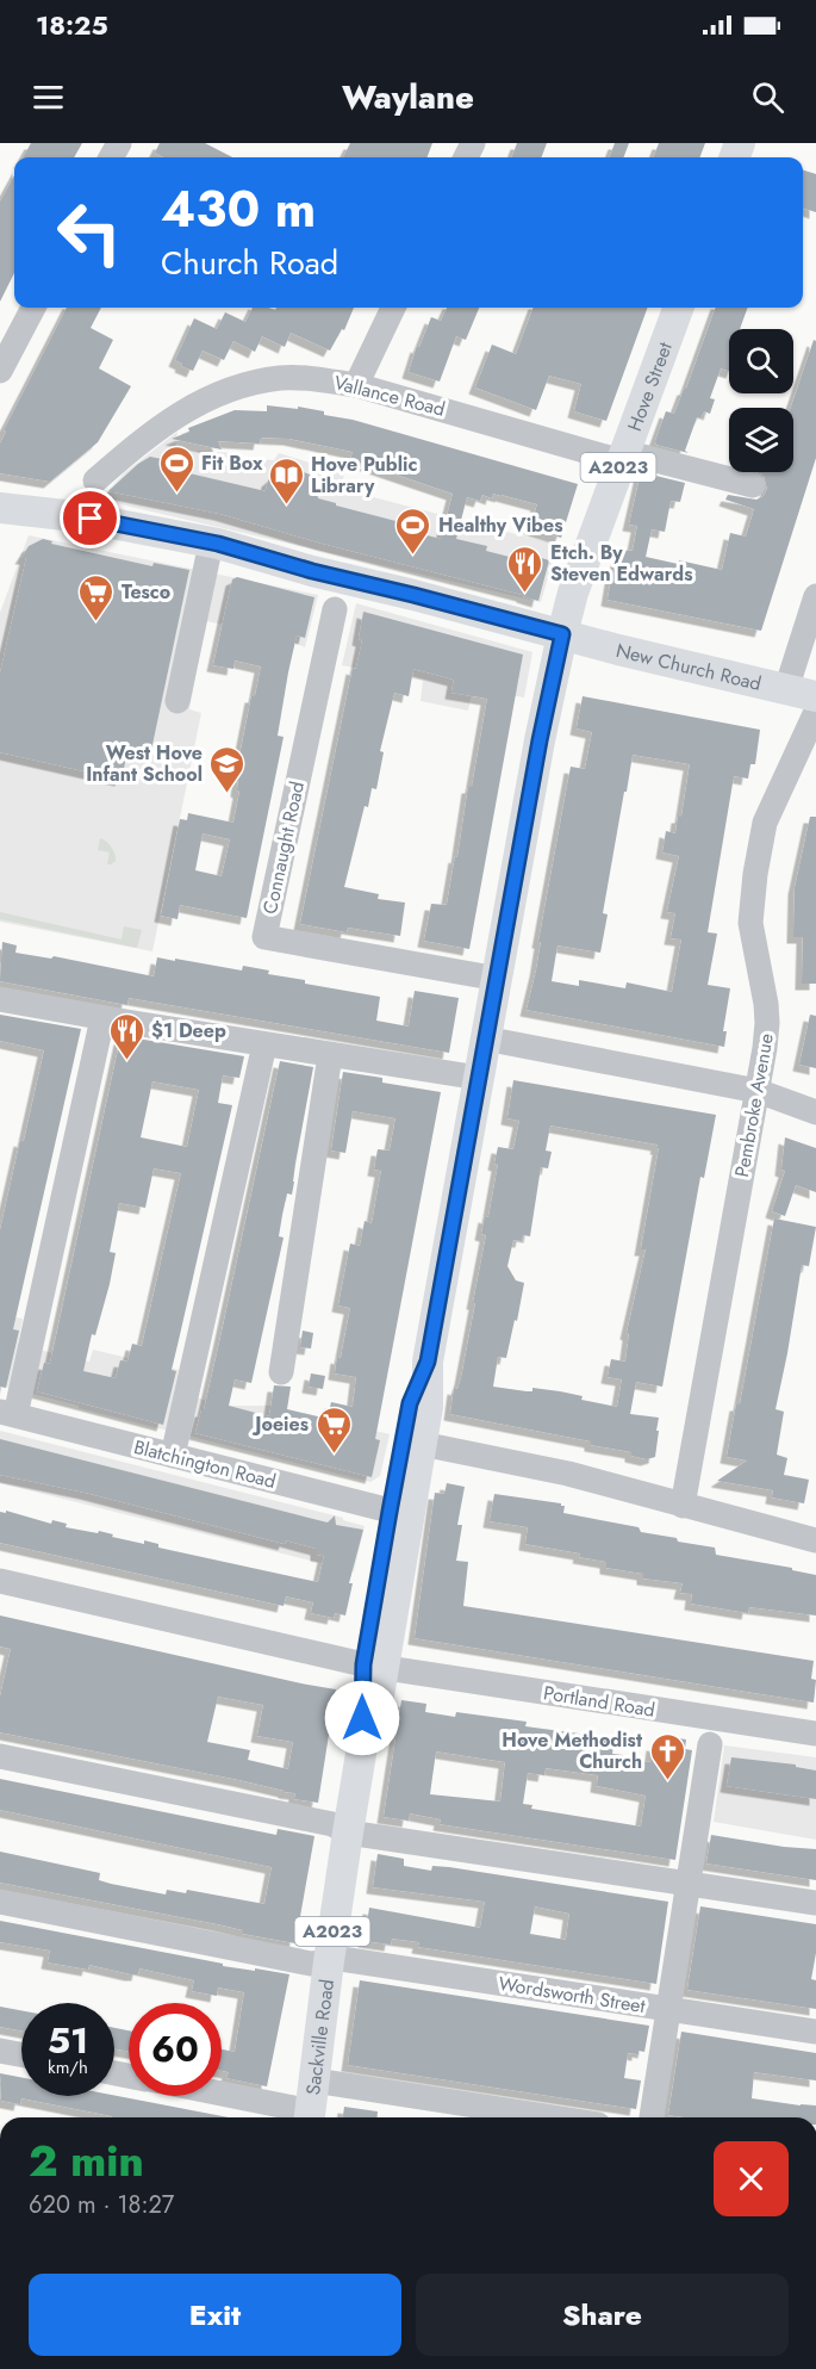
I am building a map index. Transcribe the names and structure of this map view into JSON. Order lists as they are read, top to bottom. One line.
{"streets":{"main road":["Hove Street","A2023","New Church Road","Sackville Road"],"street":["Vallance Road","Connaught Road","Pembroke Avenue","Blatchington Road","Portland Road","Wordsworth Street"]},"crossings":[["Hove Street","Vallance Road"],["Hove Street","New Church Road"],["Hove Street","Sackville Road"],["New Church Road","Sackville Road"],["Connaught Road","Sackville Road"],["Blatchington Road","Sackville Road"],["Portland Road","Sackville Road"],["Wordsworth Street","Sackville Road"]],"places":{"sports":["Fit Box","Healthy Vibes"],"library":["Hove Public Library"],"restaurant":["Etch. By Steven Edwards","$1 Deep"],"supermarket":["Tesco","Joeies"],"school or university":["West Hove Infant School"],"church":["Hove Methodist Church"]},"page":{"status":"18:25","header":"Waylane","turn":["430 m","Church Road"],"speed":"51 km/h","limit":"60","heading":["2 min","620 m · 18:27"],"buttons":["Exit","Share"]}}
